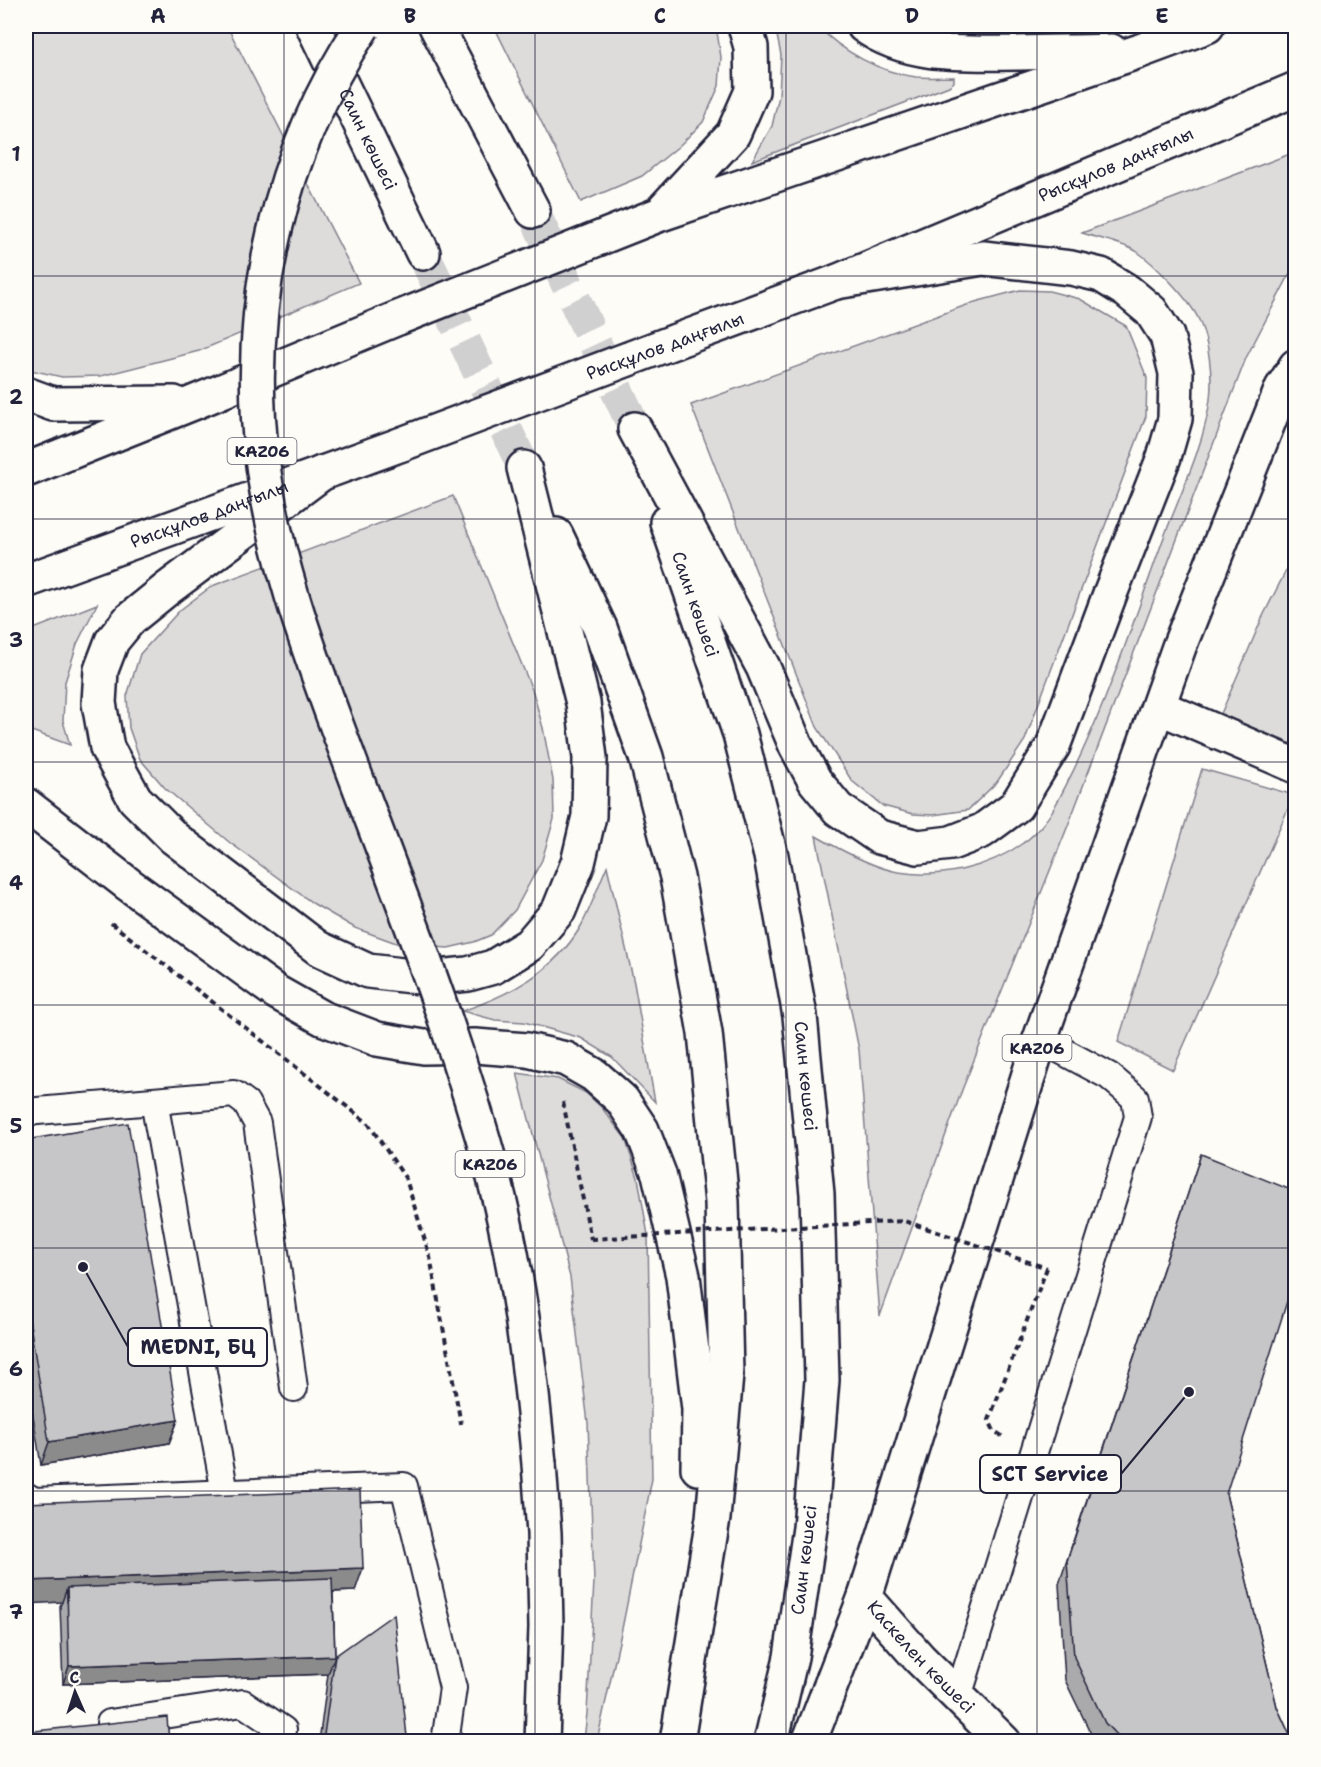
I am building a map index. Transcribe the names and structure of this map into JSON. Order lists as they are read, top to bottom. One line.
{"streets":{"main road":["Саин көшесі","Рысқұлов даңғылы","KАZ06","Каскелен көшесі"]},"crossings":[["Саин көшесі","Рысқұлов даңғылы"],["KАZ06","Каскелен көшесі"]],"places":["MEDNI, БЦ","SCT Service"],"north":"top","grid":{"columns":["A","B","C","D","E"],"rows":["1","2","3","4","5","6","7"]}}
